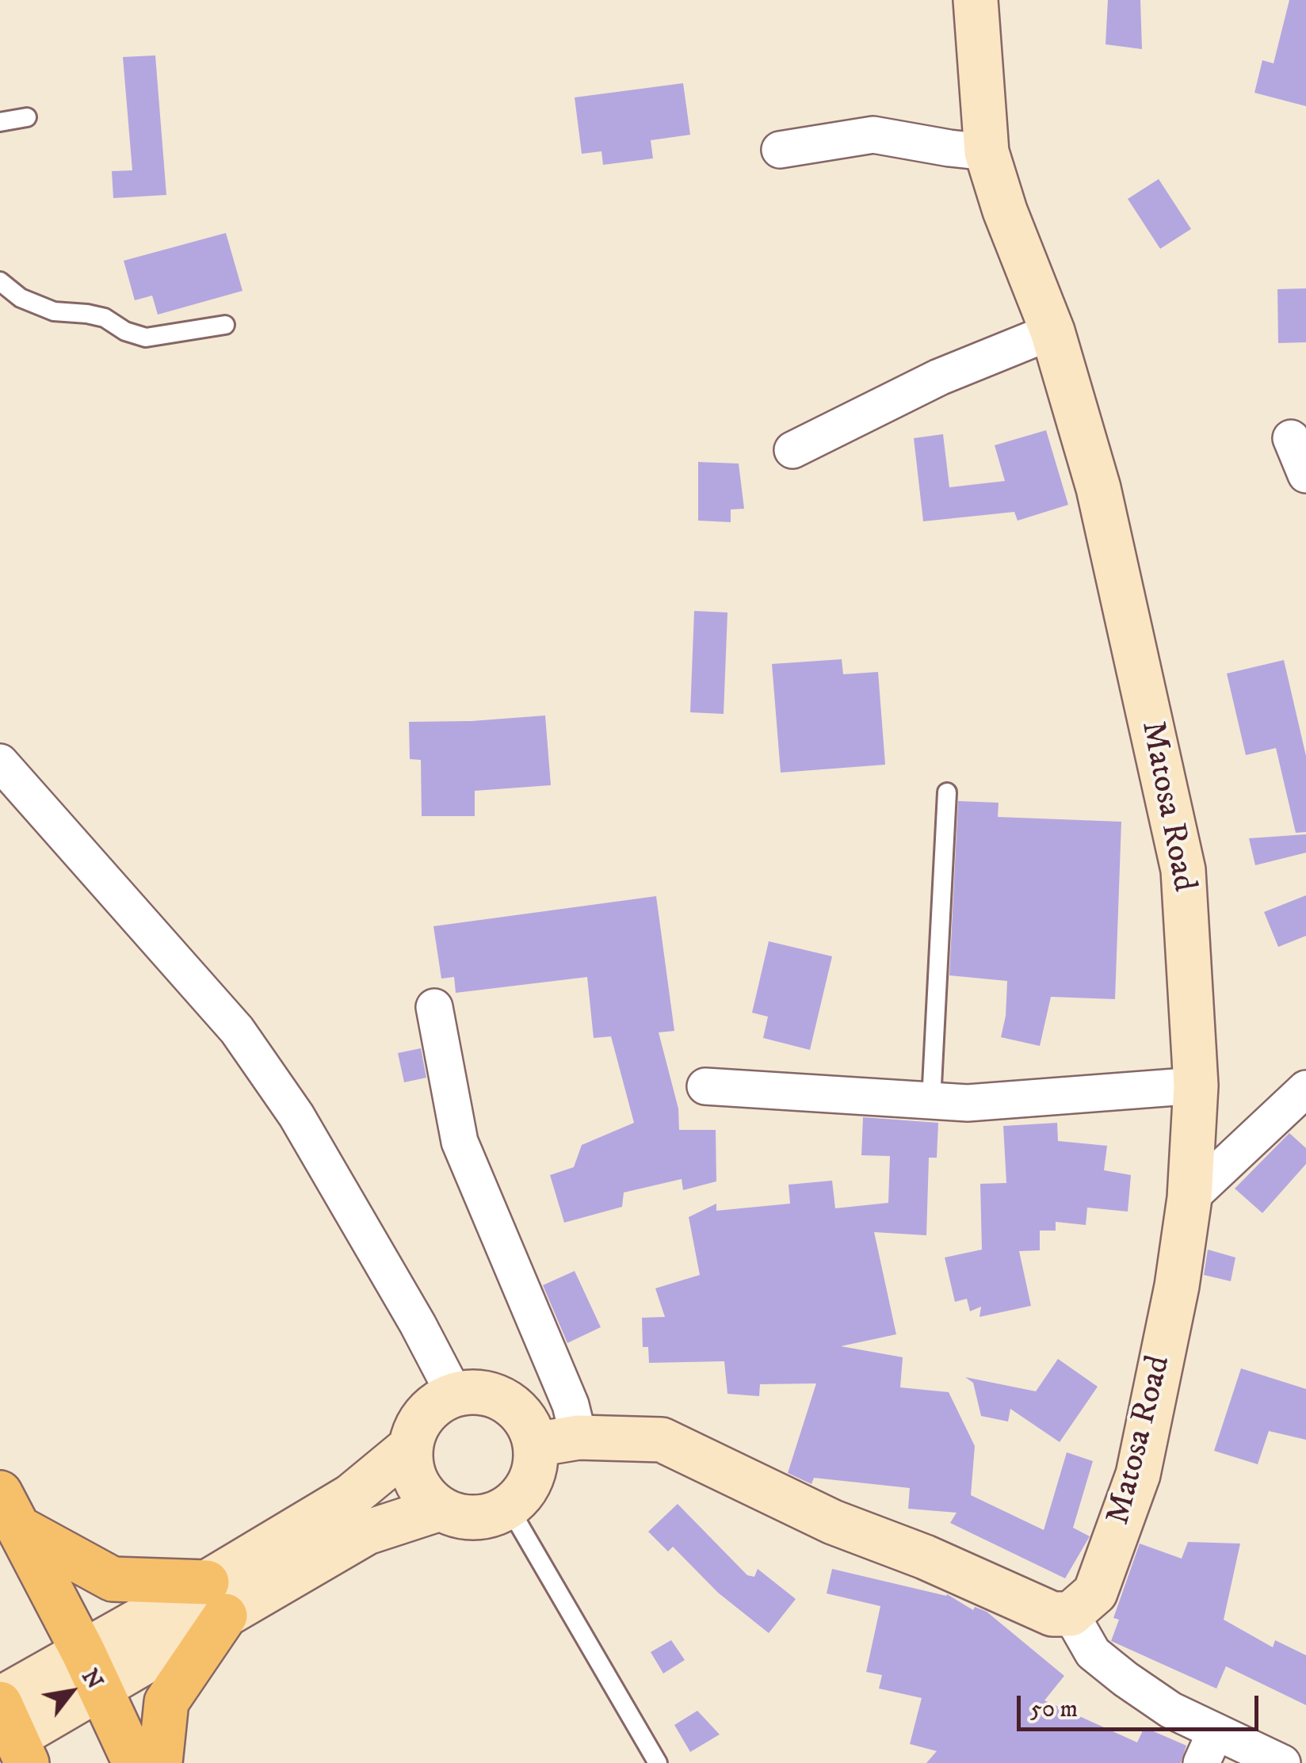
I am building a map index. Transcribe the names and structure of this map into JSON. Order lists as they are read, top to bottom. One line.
{"streets":{"street":["Matosa Road"]},"scale_bar":"50 m","north":"top right"}
